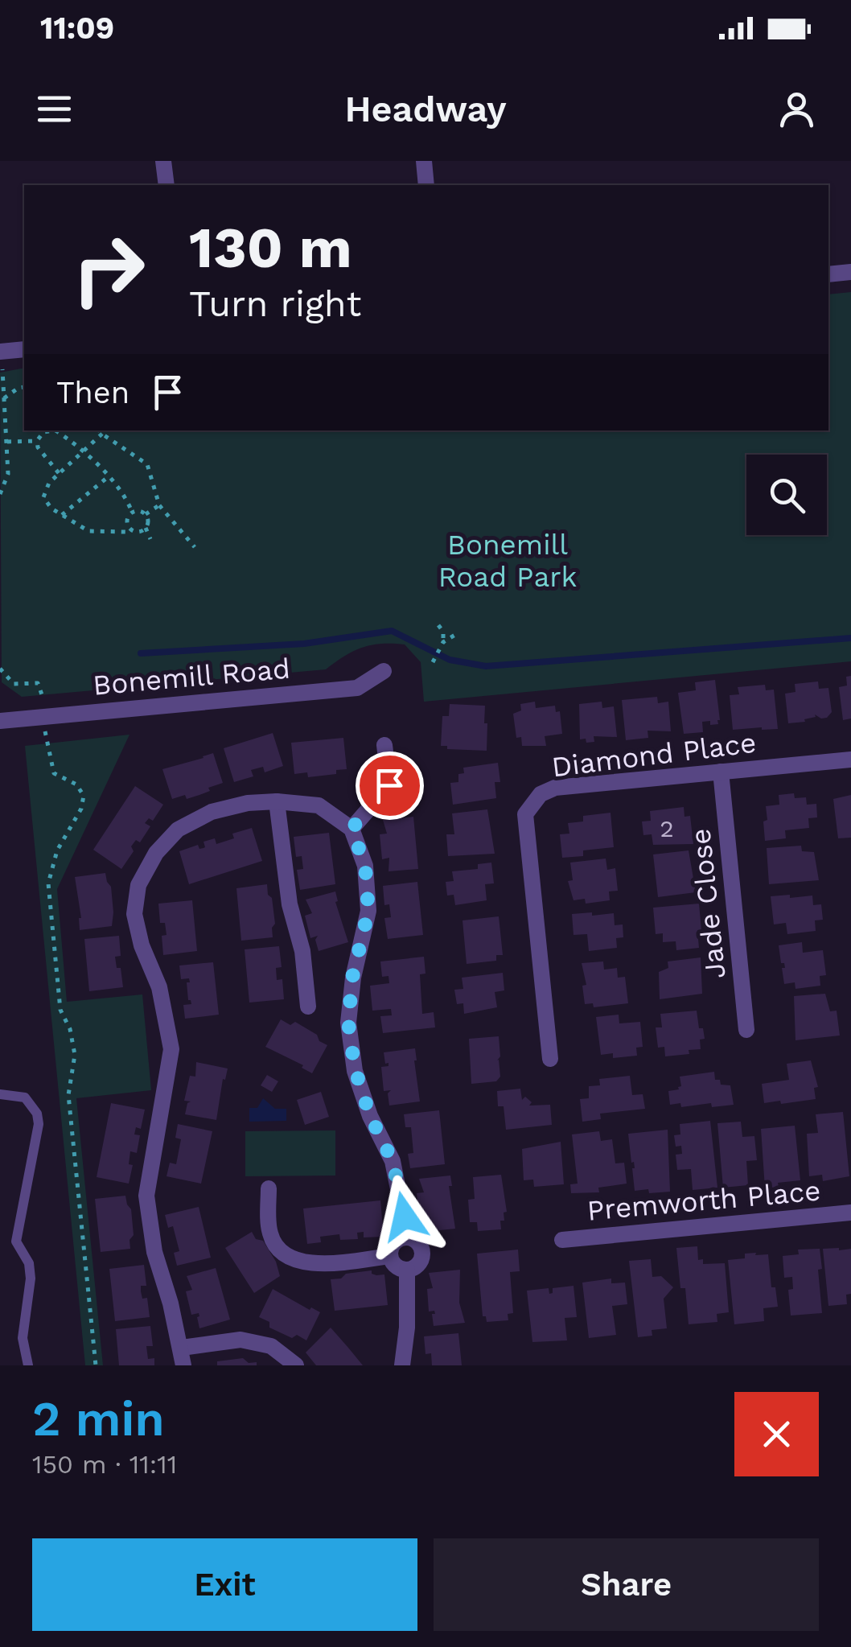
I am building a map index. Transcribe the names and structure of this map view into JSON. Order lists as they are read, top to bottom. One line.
{"streets":{"street":["Bonemill Road","Diamond Place","Jade Close","Premworth Place"]},"crossings":[["Diamond Place","Jade Close"]],"parks":["Bonemill Road Park"],"house_numbers":["2"],"page":{"status":"11:09","header":"Headway","turn":["130 m","Turn right"],"then":"Then","heading":["2 min","150 m · 11:11"],"buttons":["Exit","Share"]}}
